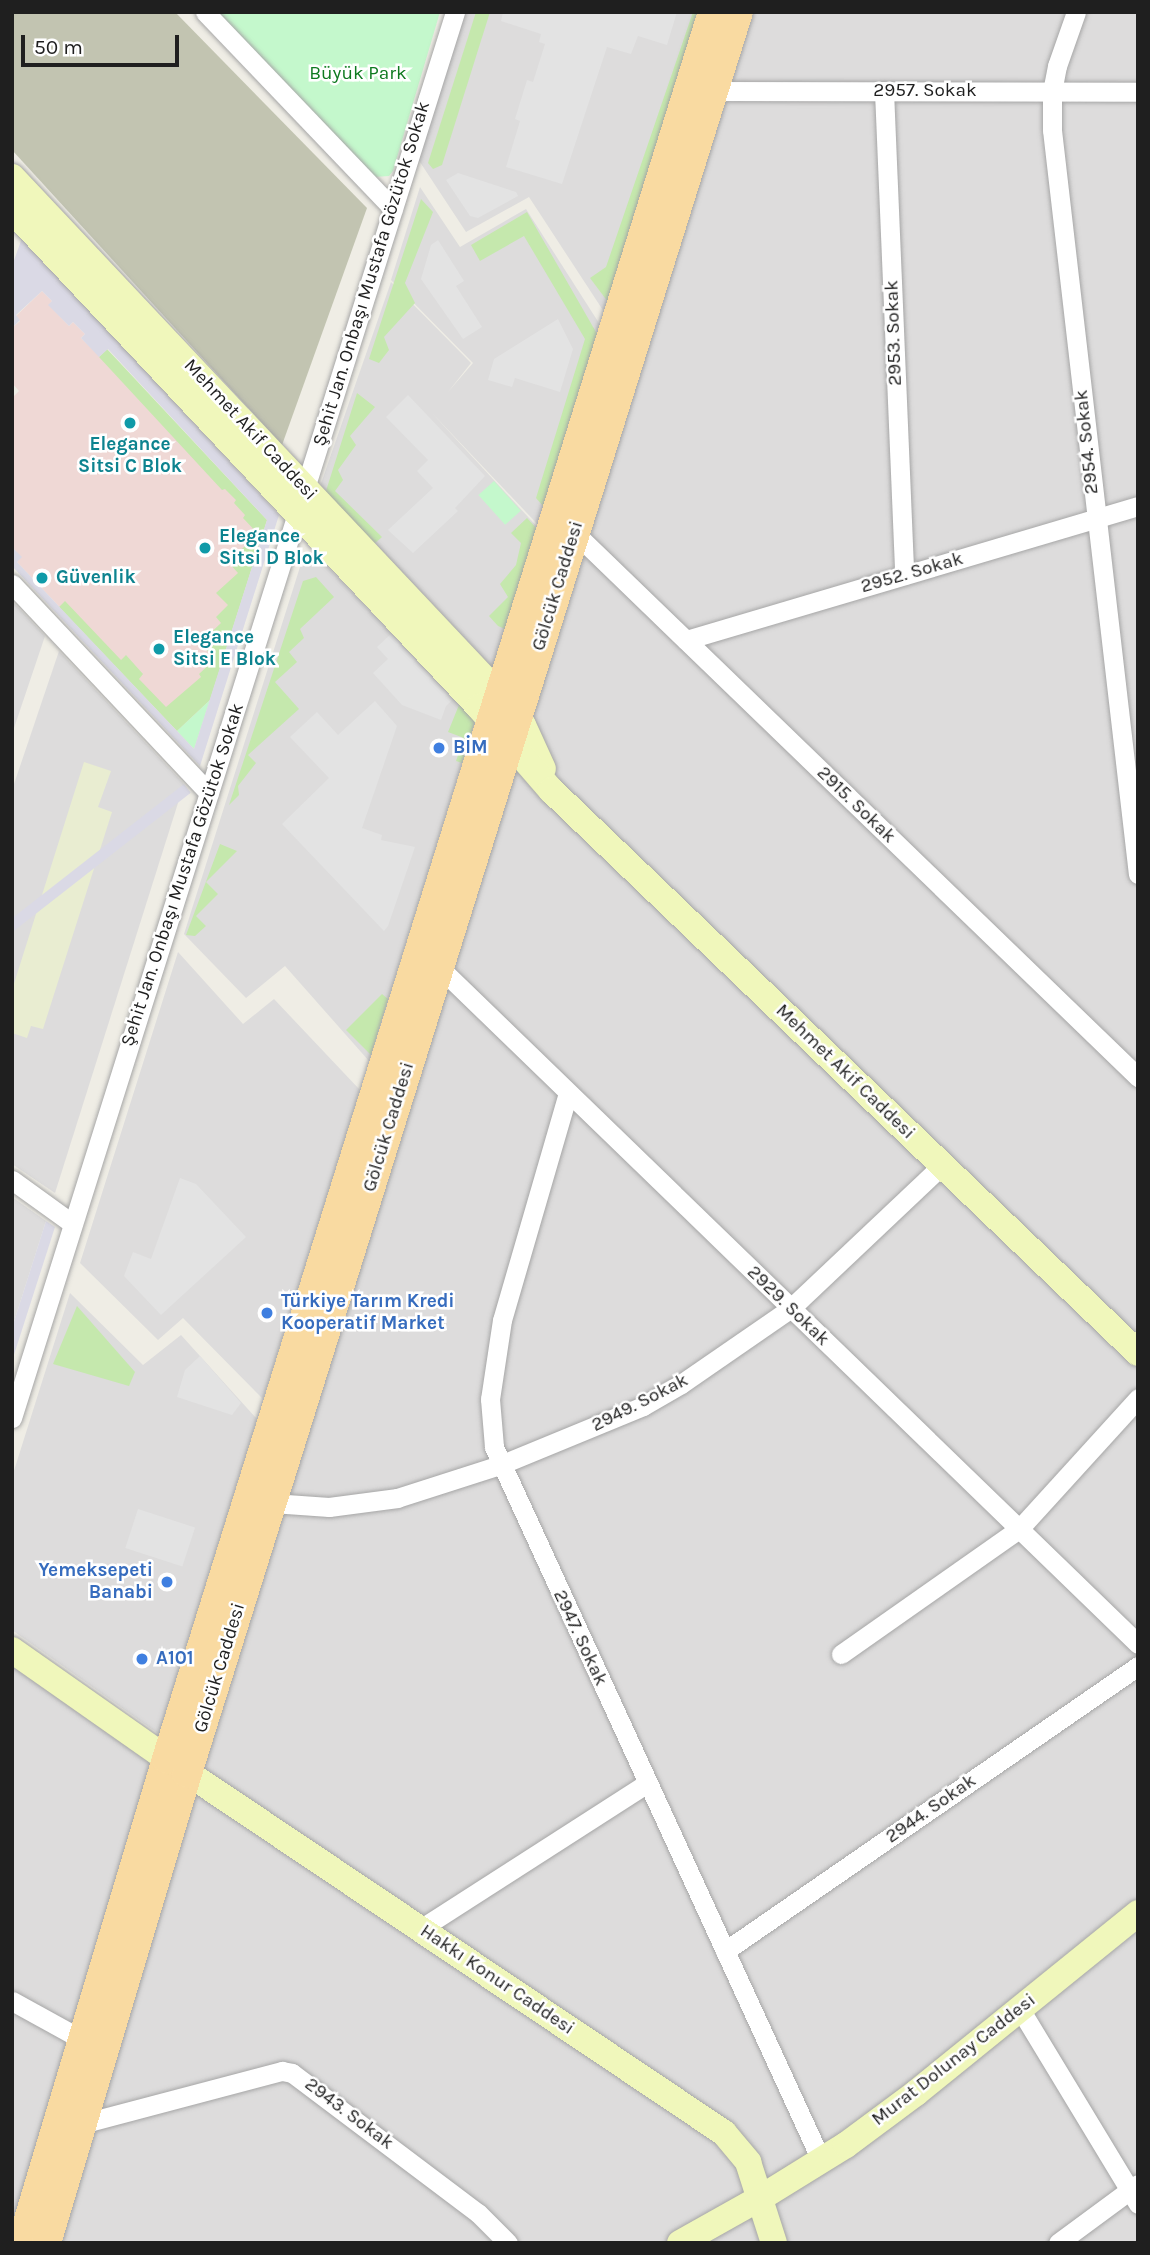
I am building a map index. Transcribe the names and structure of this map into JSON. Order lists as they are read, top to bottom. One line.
{"streets":{"main road":["Gölcük Caddesi"],"street":["2957. Sokak","Şehit Jan. Onbaşı Mustafa Gözütok Sokak","2953. Sokak","Mehmet Akif Caddesi","2954. Sokak","2952. Sokak","2915. Sokak","2929. Sokak","2949. Sokak","2947. Sokak","2944. Sokak","Hakkı Konur Caddesi","Murat Dolunay Caddesi","2943. Sokak"]},"crossings":[["2957. Sokak","2953. Sokak"],["2957. Sokak","2954. Sokak"],["2957. Sokak","Gölcük Caddesi"],["Şehit Jan. Onbaşı Mustafa Gözütok Sokak","Mehmet Akif Caddesi"],["2953. Sokak","2952. Sokak"],["Mehmet Akif Caddesi","Gölcük Caddesi"],["Mehmet Akif Caddesi","2949. Sokak"],["2954. Sokak","2952. Sokak"],["2952. Sokak","2915. Sokak"],["Gölcük Caddesi","2915. Sokak"],["Gölcük Caddesi","2929. Sokak"],["Gölcük Caddesi","2949. Sokak"],["Gölcük Caddesi","Hakkı Konur Caddesi"],["Gölcük Caddesi","2943. Sokak"],["2929. Sokak","2949. Sokak"],["2929. Sokak","2947. Sokak"],["2949. Sokak","2947. Sokak"],["2947. Sokak","2944. Sokak"],["2947. Sokak","Murat Dolunay Caddesi"],["Hakkı Konur Caddesi","Murat Dolunay Caddesi"]],"parks":["Büyük Park"],"places":["Elegance Sitsi C Blok","Elegance Sitsi D Blok","Güvenlik","Elegance Sitsi E Blok","BİM","Türkiye Tarım Kredi Kooperatif Market","Yemeksepeti Banabi","A101"],"scale_bar":"50 m"}
